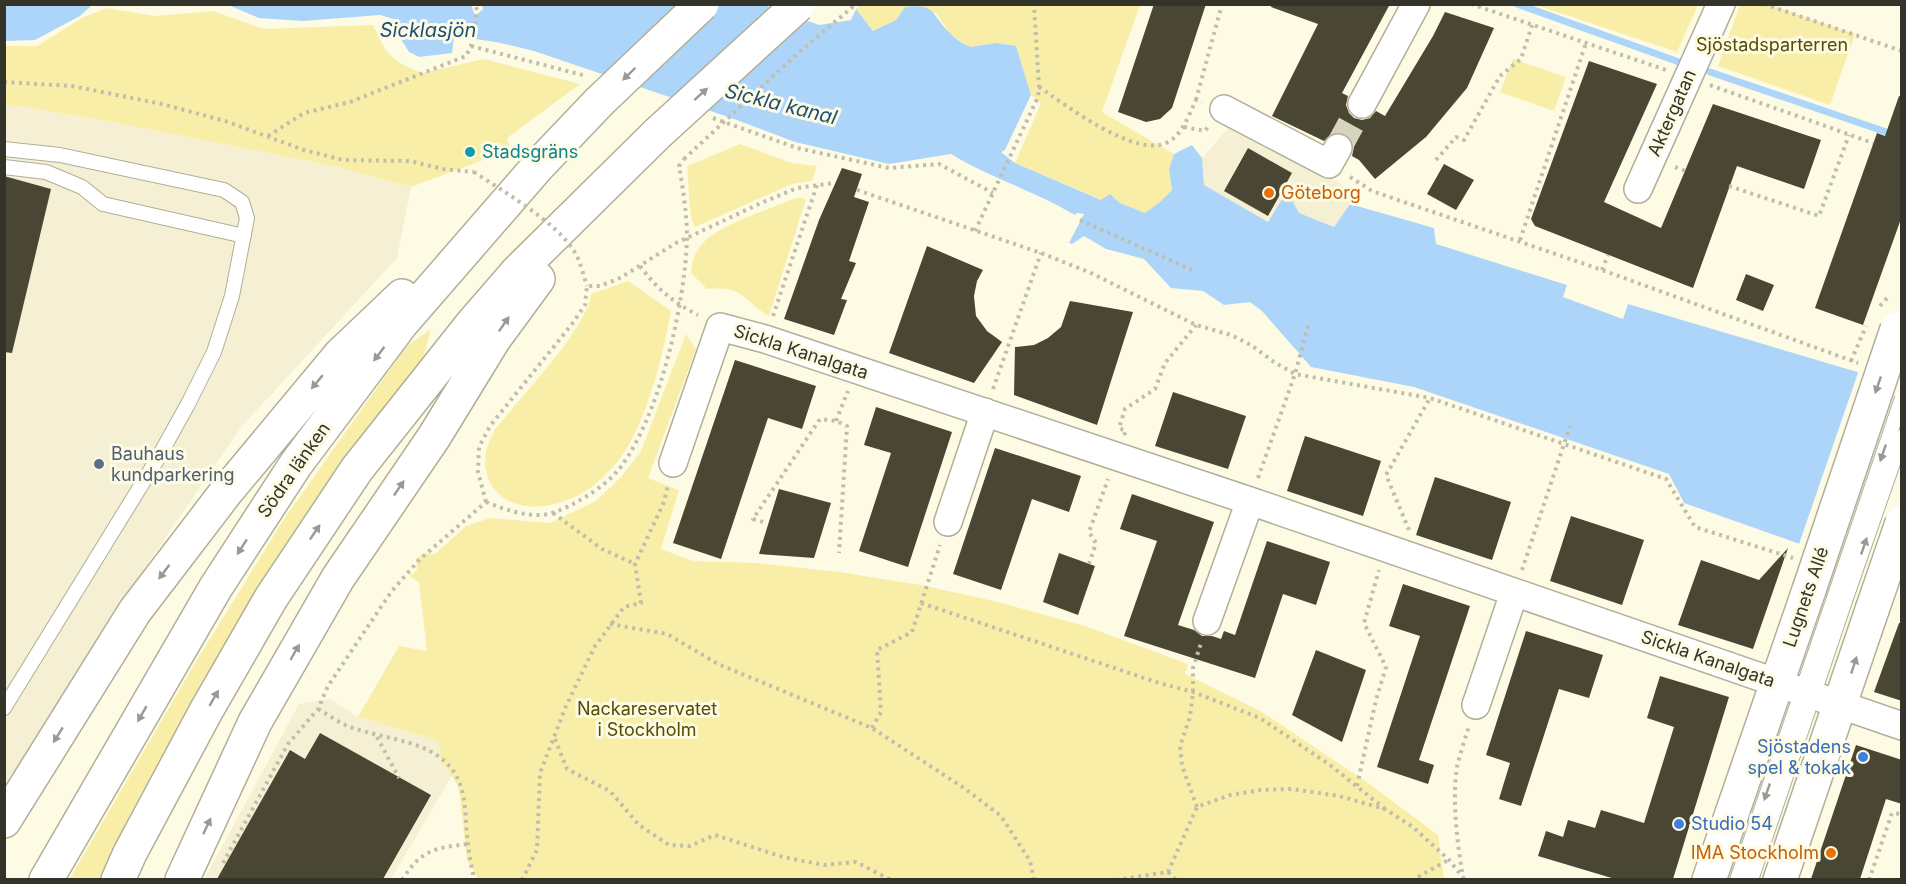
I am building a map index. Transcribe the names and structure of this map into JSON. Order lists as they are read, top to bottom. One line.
{"streets":{"main road":["Södra länken","Lugnets Allé"],"street":["Aktergatan","Sickla Kanalgata"]},"crossings":[["Sickla Kanalgata","Lugnets Allé"]],"water":["Sicklasjön","Sickla kanal"],"parks":["Sjöstadsparterren","Nackareservatet i Stockholm"],"places":["Stadsgräns","Göteborg","Bauhaus kundparkering","Sjöstadens spel & tokak","Studio 54","IMA Stockholm"]}
